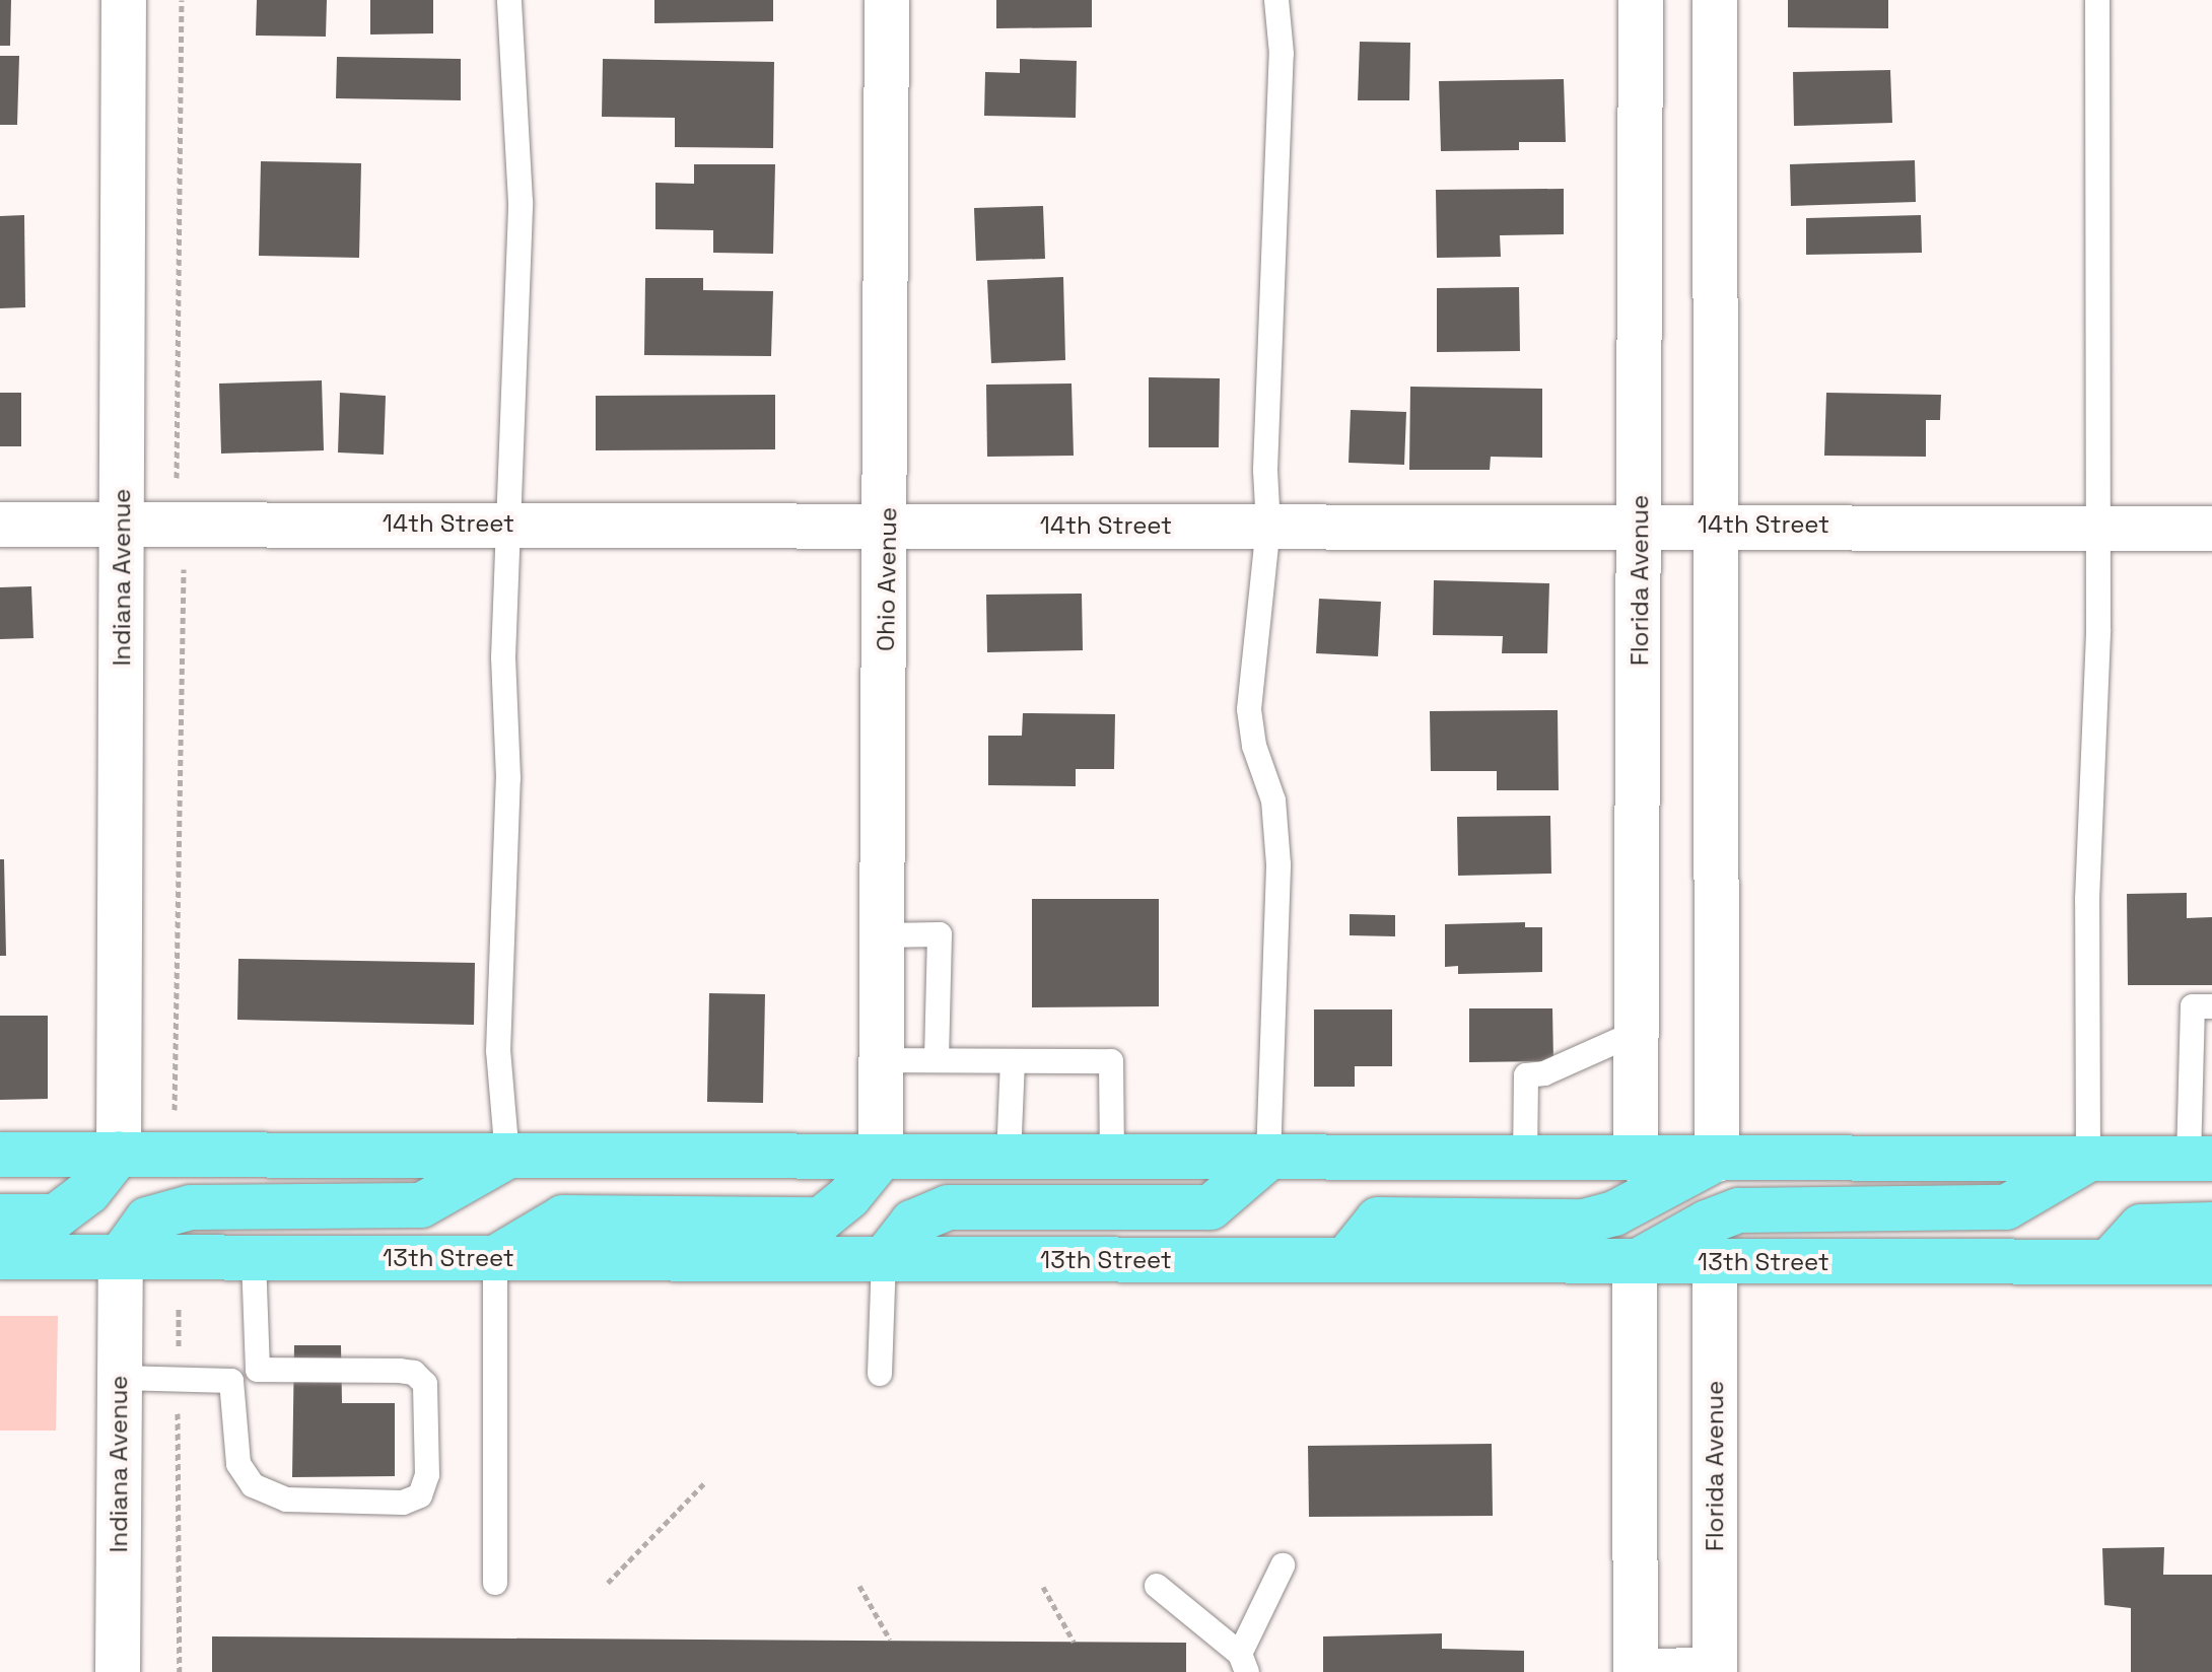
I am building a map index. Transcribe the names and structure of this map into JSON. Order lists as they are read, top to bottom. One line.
{"streets":{"highway":["13th Street"],"street":["14th Street","Indiana Avenue","Ohio Avenue","Florida Avenue"]},"crossings":[["14th Street","Indiana Avenue"],["14th Street","Ohio Avenue"],["14th Street","Florida Avenue"],["Indiana Avenue","13th Street"],["Florida Avenue","13th Street"]]}
